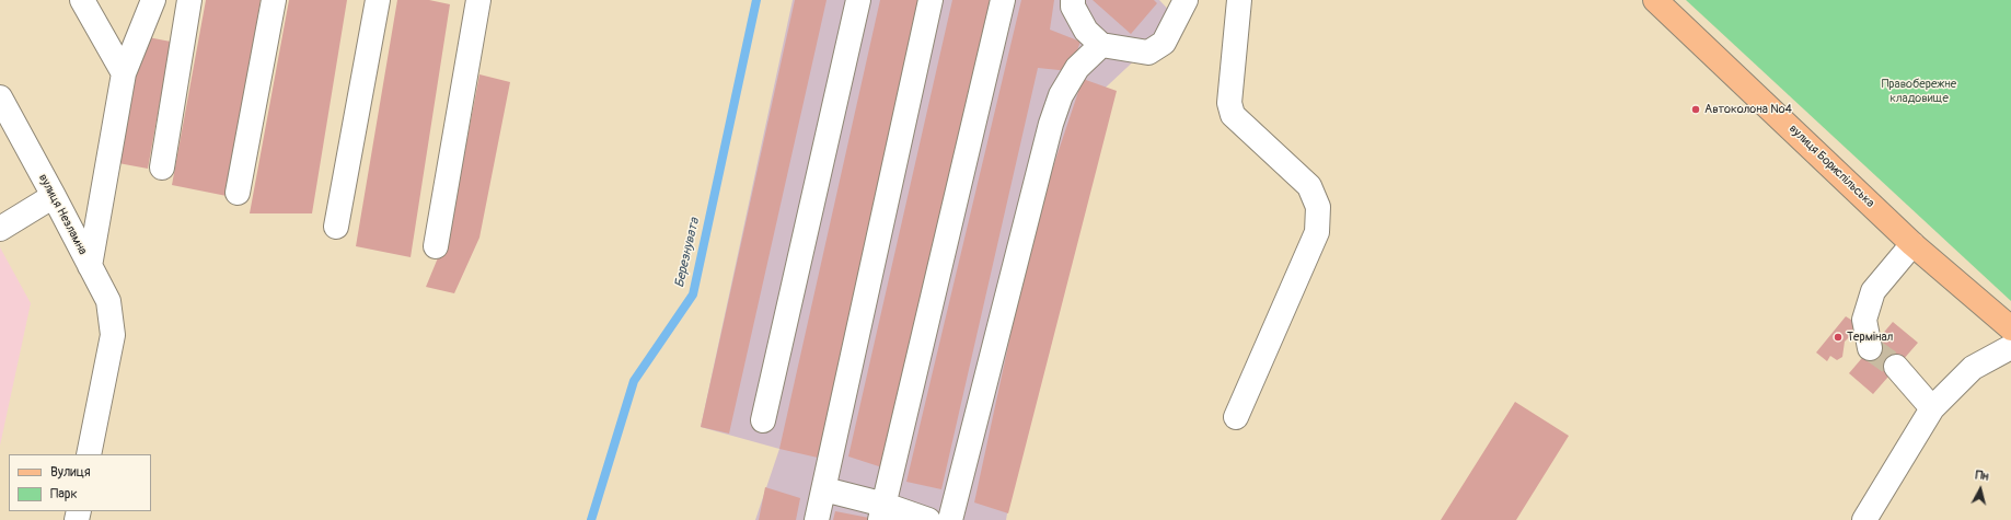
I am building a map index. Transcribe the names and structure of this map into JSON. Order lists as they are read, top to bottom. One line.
{"streets":{"main road":["вулиця Бориспільська"],"street":["вулиця Незламна"]},"water":["Березнувата"],"parks":["Правобережне кладовище"],"places":["Автоколона №4","Термінал"],"legend":["Вулиця","Парк"],"north":"top"}
